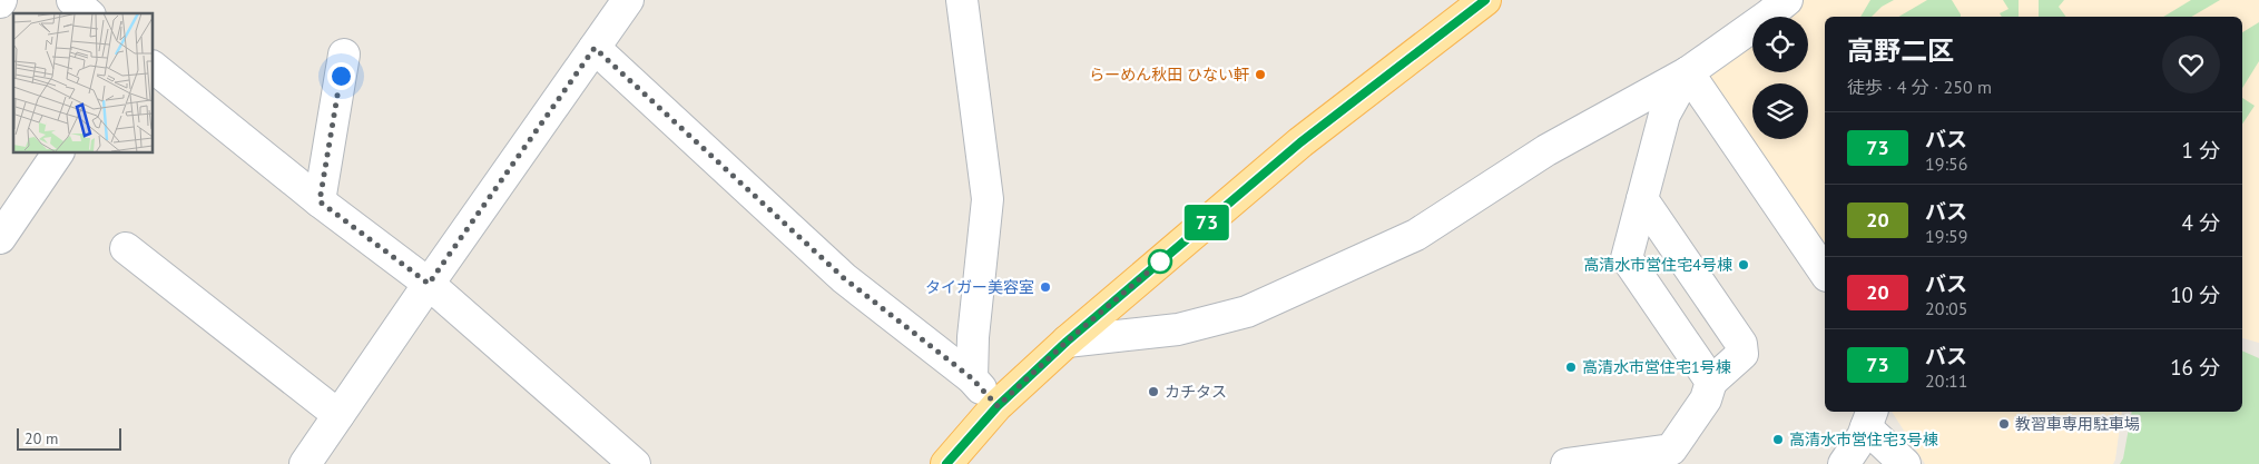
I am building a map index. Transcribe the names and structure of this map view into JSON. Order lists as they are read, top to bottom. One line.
{"places":["らーめん秋田 ひない軒","高清水市営住宅4号棟","タイガー美容室","高清水市営住宅1号棟","カチタス","教習車専用駐車場","高清水市営住宅3号棟"],"lines":["bus line 73"],"scale_bar":"20 m","page":{"on_map":"73","heading":["高野二区","徒歩 · 4 分 · 250 m"],"list":[{"mark":"73","name":"バス","note":"19:56","value":"1 分"},{"mark":"20","name":"バス","note":"19:59","value":"4 分"},{"mark":"20","name":"バス","note":"20:05","value":"10 分"},{"mark":"73","name":"バス","note":"20:11","value":"16 分"}],"scale":"20 m"}}
